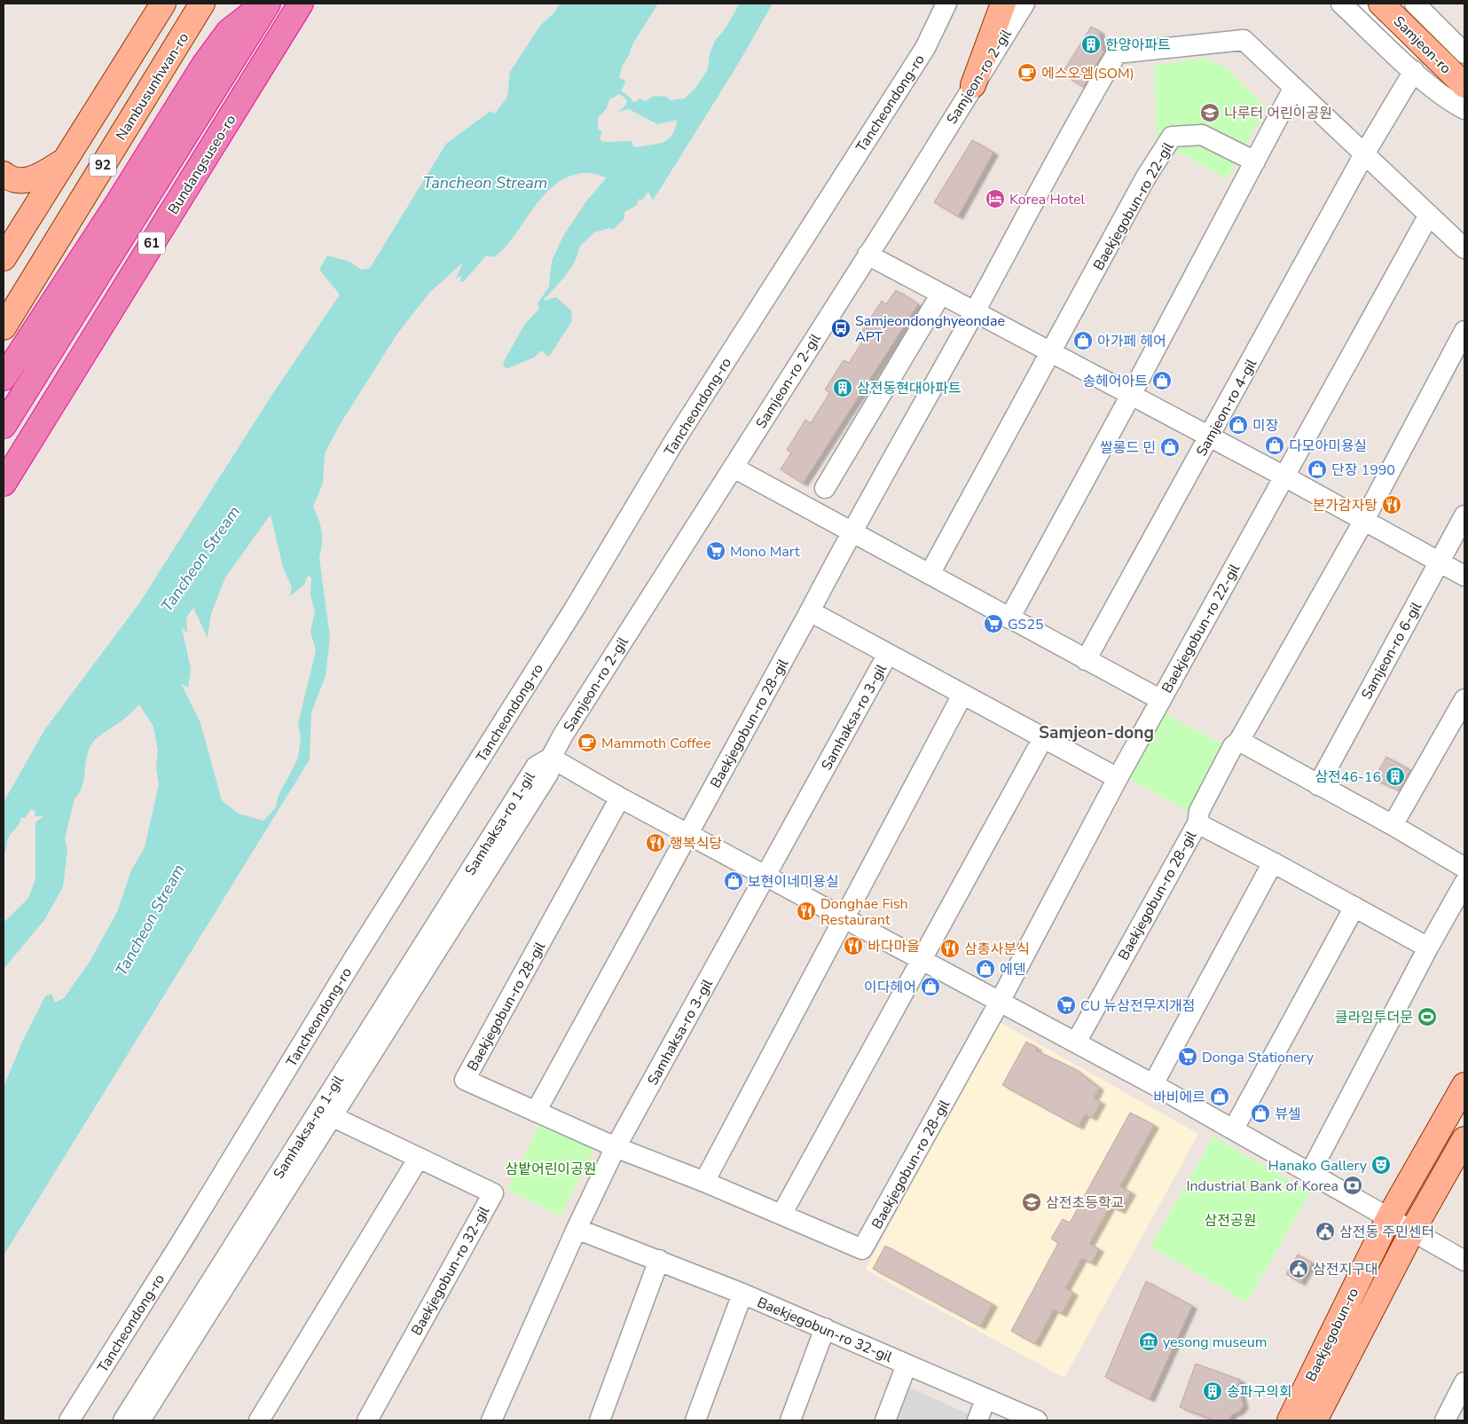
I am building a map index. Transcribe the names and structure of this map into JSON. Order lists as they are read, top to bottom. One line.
{"streets":{"highway":["Bundangsuseo-ro","61"],"main road":["Samjeon-ro","Nambusunhwan-ro","92","Baekjegobun-ro"],"street":["Samjeon-ro 2-gil","Tancheondong-ro","Baekjegobun-ro 22-gil","Samjeon-ro 4-gil","Samjeon-ro 6-gil","Samhaksa-ro 3-gil","Baekjegobun-ro 28-gil","Samhaksa-ro 1-gil","Baekjegobun-ro 32-gil"]},"crossings":[["Samjeon-ro 2-gil","Baekjegobun-ro 22-gil"],["Samjeon-ro 2-gil","Samhaksa-ro 1-gil"],["Baekjegobun-ro 22-gil","Samjeon-ro 4-gil"],["Baekjegobun-ro 22-gil","Baekjegobun-ro 28-gil"],["Samhaksa-ro 3-gil","Baekjegobun-ro 28-gil"],["Samhaksa-ro 3-gil","Baekjegobun-ro 32-gil"],["Samhaksa-ro 1-gil","Baekjegobun-ro 32-gil"]],"districts":["Samjeon-dong"],"water":["Tancheon Stream"],"parks":["삼밭어린이공원","삼전공원"],"places":{"building":["한양아파트","삼전동현대아파트","삼전46-16","송파구의회"],"cafe":["에스오엠(SOM)","Mammoth Coffee"],"school or university":["나루터 어린이공원","삼전초등학교"],"hotel":["Korea Hotel"],"bus stop":["Samjeondonghyeondae APT"],"shop":["아가페 헤어","송헤어아트","미장","다모아미용실","쌀롱드 민","단장 1990","보현이네미용실","에덴","이다헤어","바비에르","뷰셀"],"restaurant":["본가감자탕","행복식당","Donghae Fish Restaurant","바다마을","삼총사분식"],"supermarket":["Mono Mart","GS25","CU 뉴삼전무지개점","Donga Stationery"],"sports":["클라임투더문"],"theatre":["Hanako Gallery"],"bank":["Industrial Bank of Korea"],"public building":["삼전동 주민센터","삼전지구대"],"museum":["yesong museum"]}}
